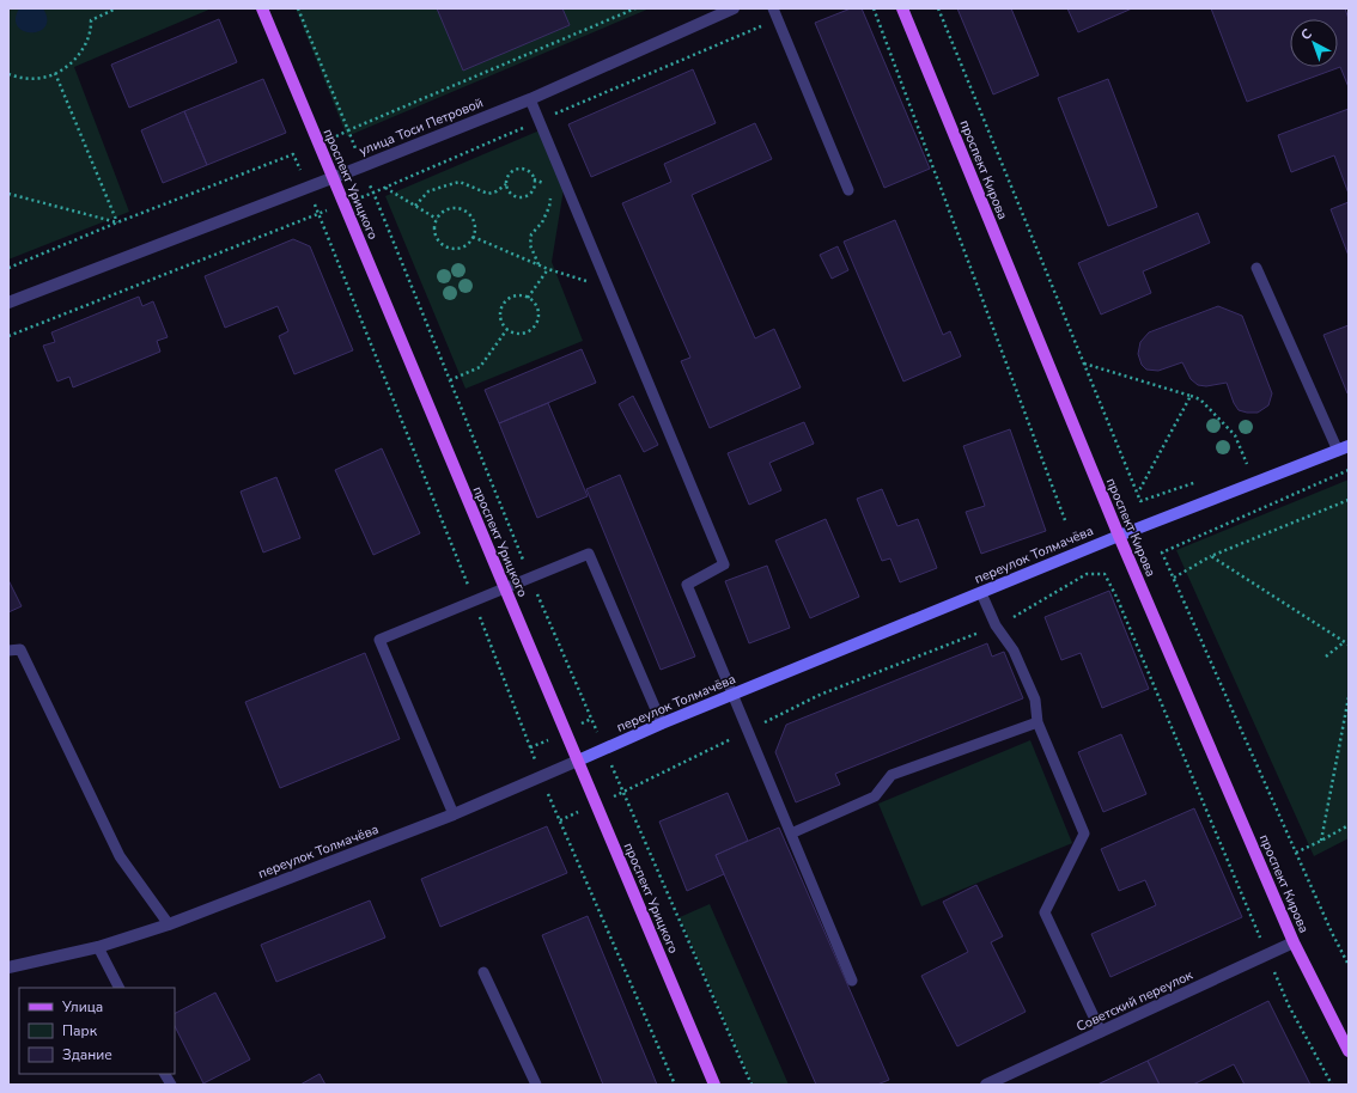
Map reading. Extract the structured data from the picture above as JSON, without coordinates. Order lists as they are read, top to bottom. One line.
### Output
{"streets":{"main road":["проспект Кирова","проспект Урицкого","переулок Толмачёва"],"street":["улица Тоси Петровой","Советский переулок"]},"crossings":[["улица Тоси Петровой","проспект Урицкого"],["проспект Кирова","переулок Толмачёва"],["проспект Кирова","Советский переулок"],["проспект Урицкого","переулок Толмачёва"]],"legend":["Улица","Парк","Здание"],"north":"top left"}
